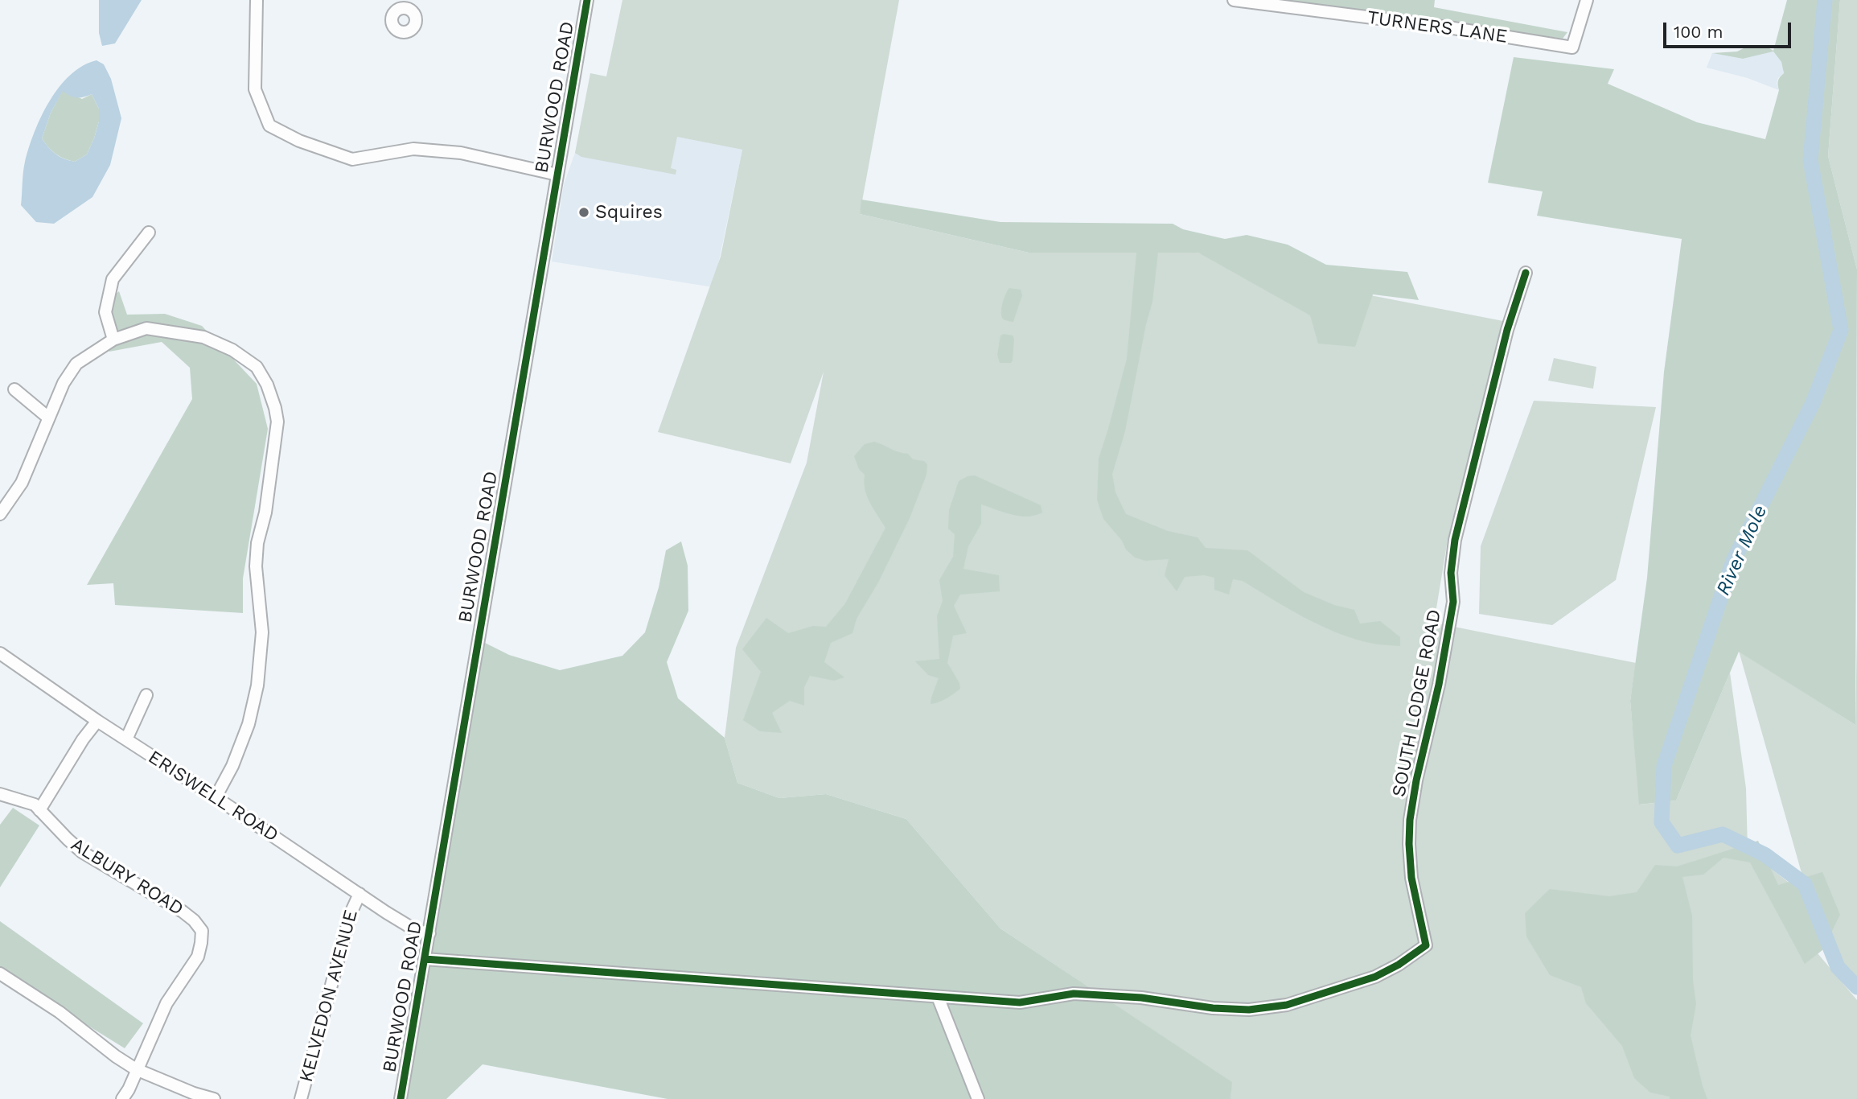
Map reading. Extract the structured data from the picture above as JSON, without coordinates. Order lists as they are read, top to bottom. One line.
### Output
{"streets":{"street":["TURNERS LANE","BURWOOD ROAD","SOUTH LODGE ROAD","ERISWELL ROAD","ALBURY ROAD","KELVEDON AVENUE"]},"crossings":[["BURWOOD ROAD","ERISWELL ROAD"],["ERISWELL ROAD","KELVEDON AVENUE"]],"water":["River Mole"],"places":["Squires"],"scale_bar":"100 m"}
